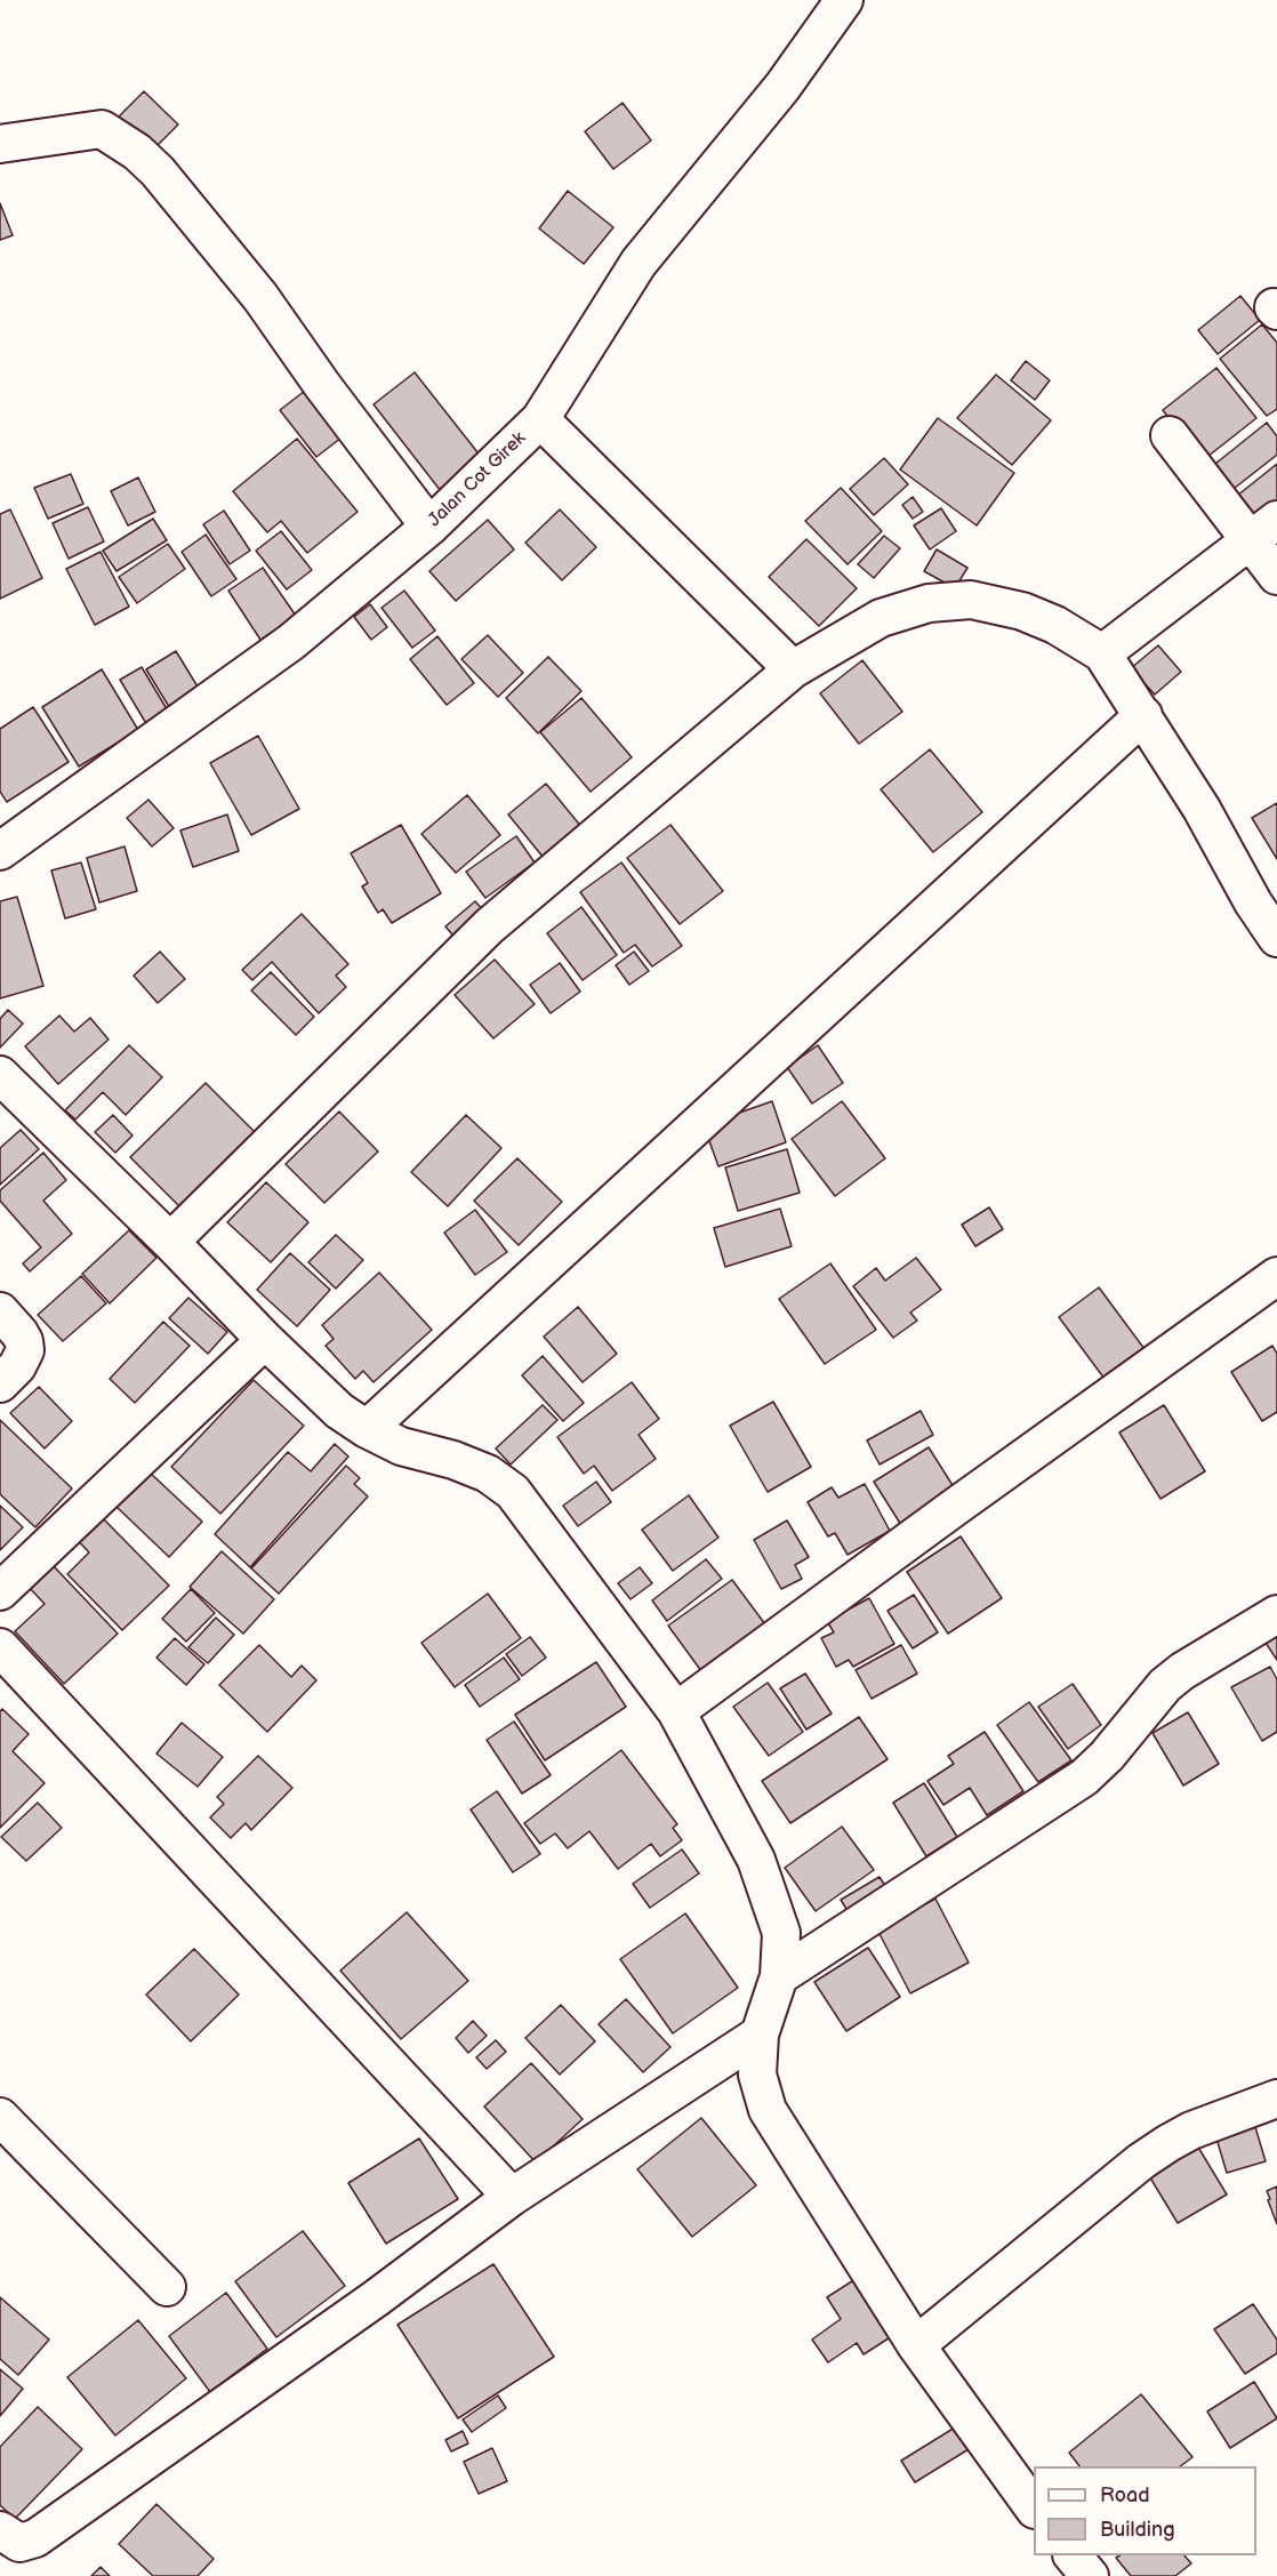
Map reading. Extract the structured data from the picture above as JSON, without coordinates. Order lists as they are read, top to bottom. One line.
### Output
{"streets":{"street":["Jalan Cot Girek"]},"legend":["Road","Building"]}
